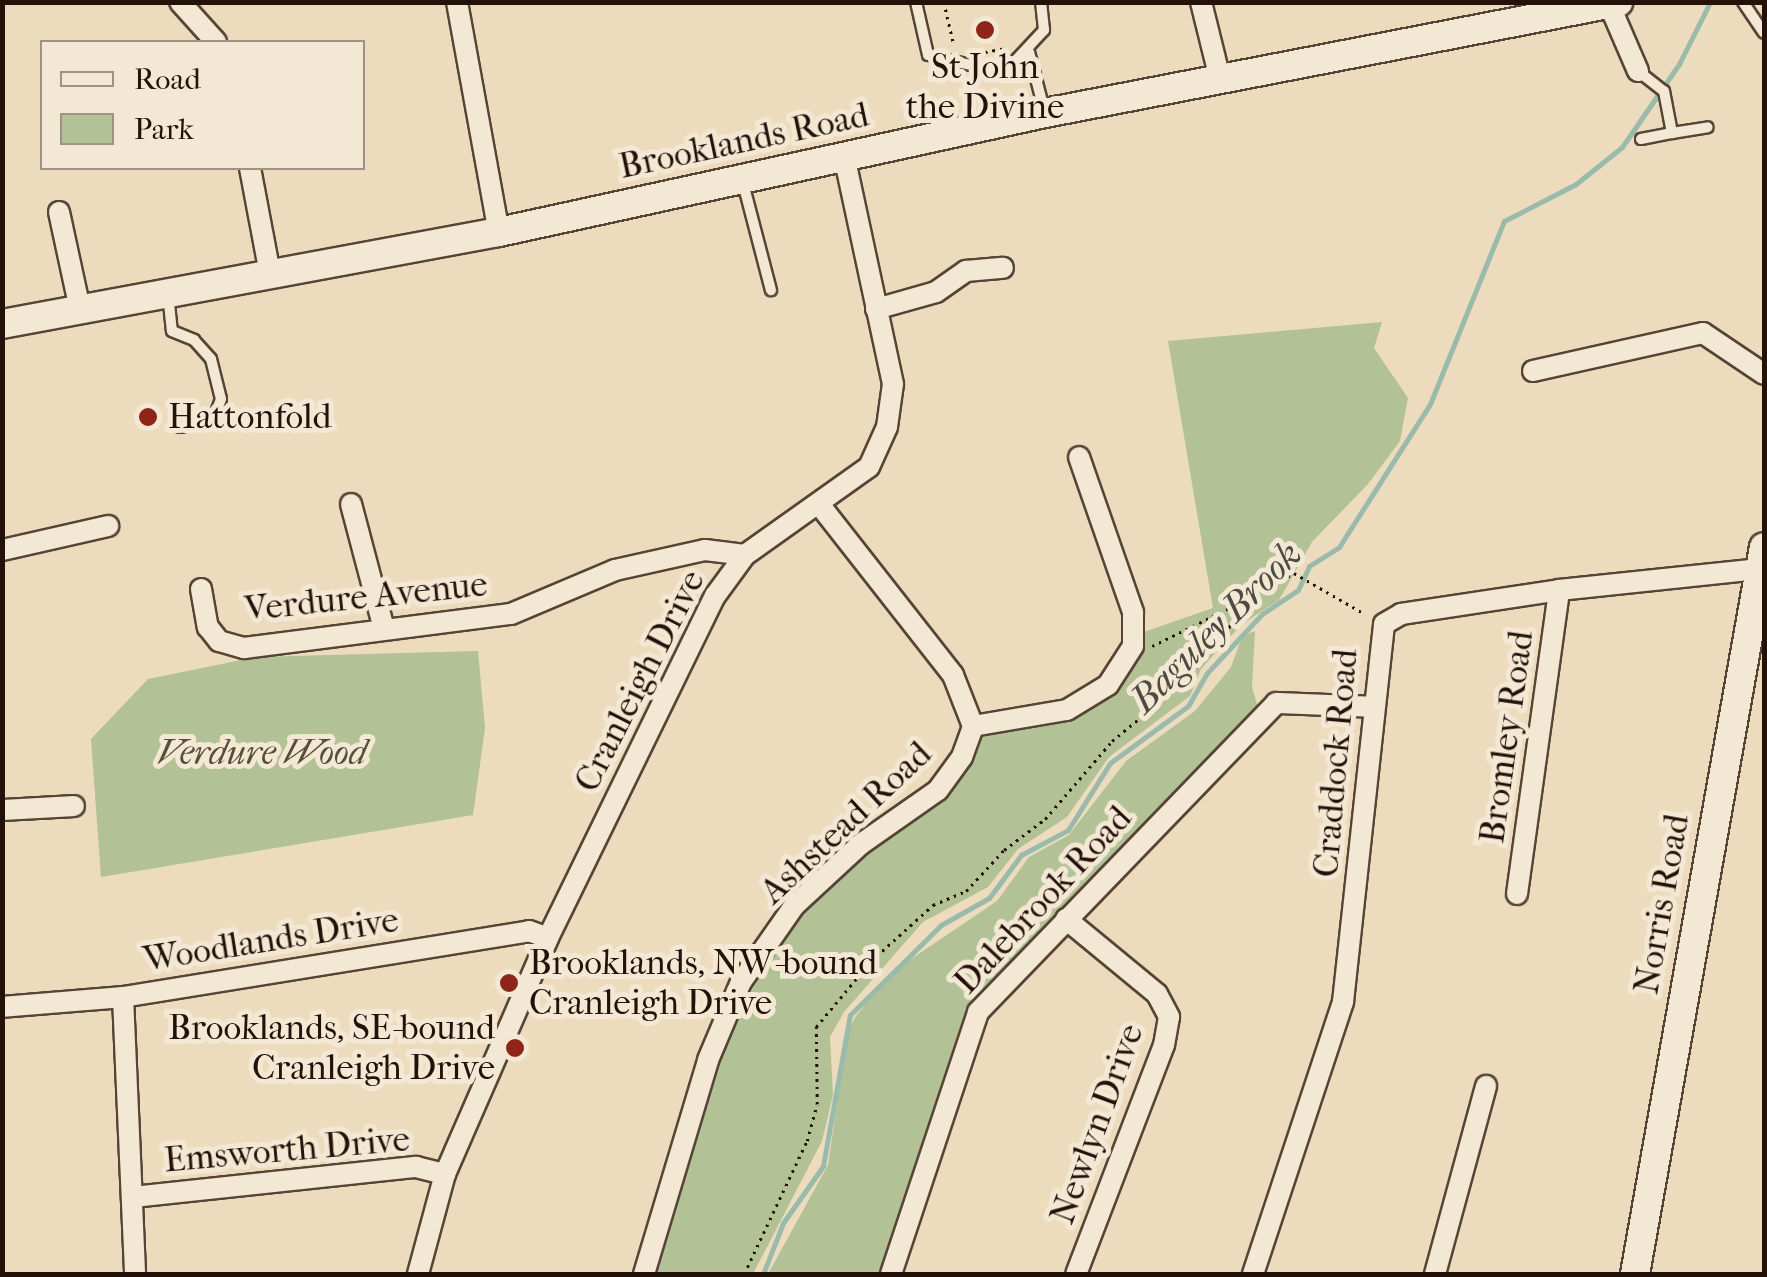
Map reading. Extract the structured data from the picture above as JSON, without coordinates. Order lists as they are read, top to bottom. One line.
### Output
{"streets":{"street":["Brooklands Road","Verdure Avenue","Cranleigh Drive","Bromley Road","Craddock Road","Ashstead Road","Dalebrook Road","Norris Road","Woodlands Drive","Newlyn Drive","Emsworth Drive"]},"crossings":[["Brooklands Road","Cranleigh Drive"],["Verdure Avenue","Cranleigh Drive"],["Cranleigh Drive","Ashstead Road"],["Cranleigh Drive","Woodlands Drive"],["Cranleigh Drive","Emsworth Drive"],["Bromley Road","Craddock Road"],["Craddock Road","Dalebrook Road"],["Craddock Road","Norris Road"],["Dalebrook Road","Newlyn Drive"]],"water":["Baguley Brook"],"parks":["Verdure Wood"],"places":["St John the Divine","Hattonfold","Brooklands, NW-bound Cranleigh Drive","Brooklands, SE-bound Cranleigh Drive"],"legend":["Road","Park"]}
